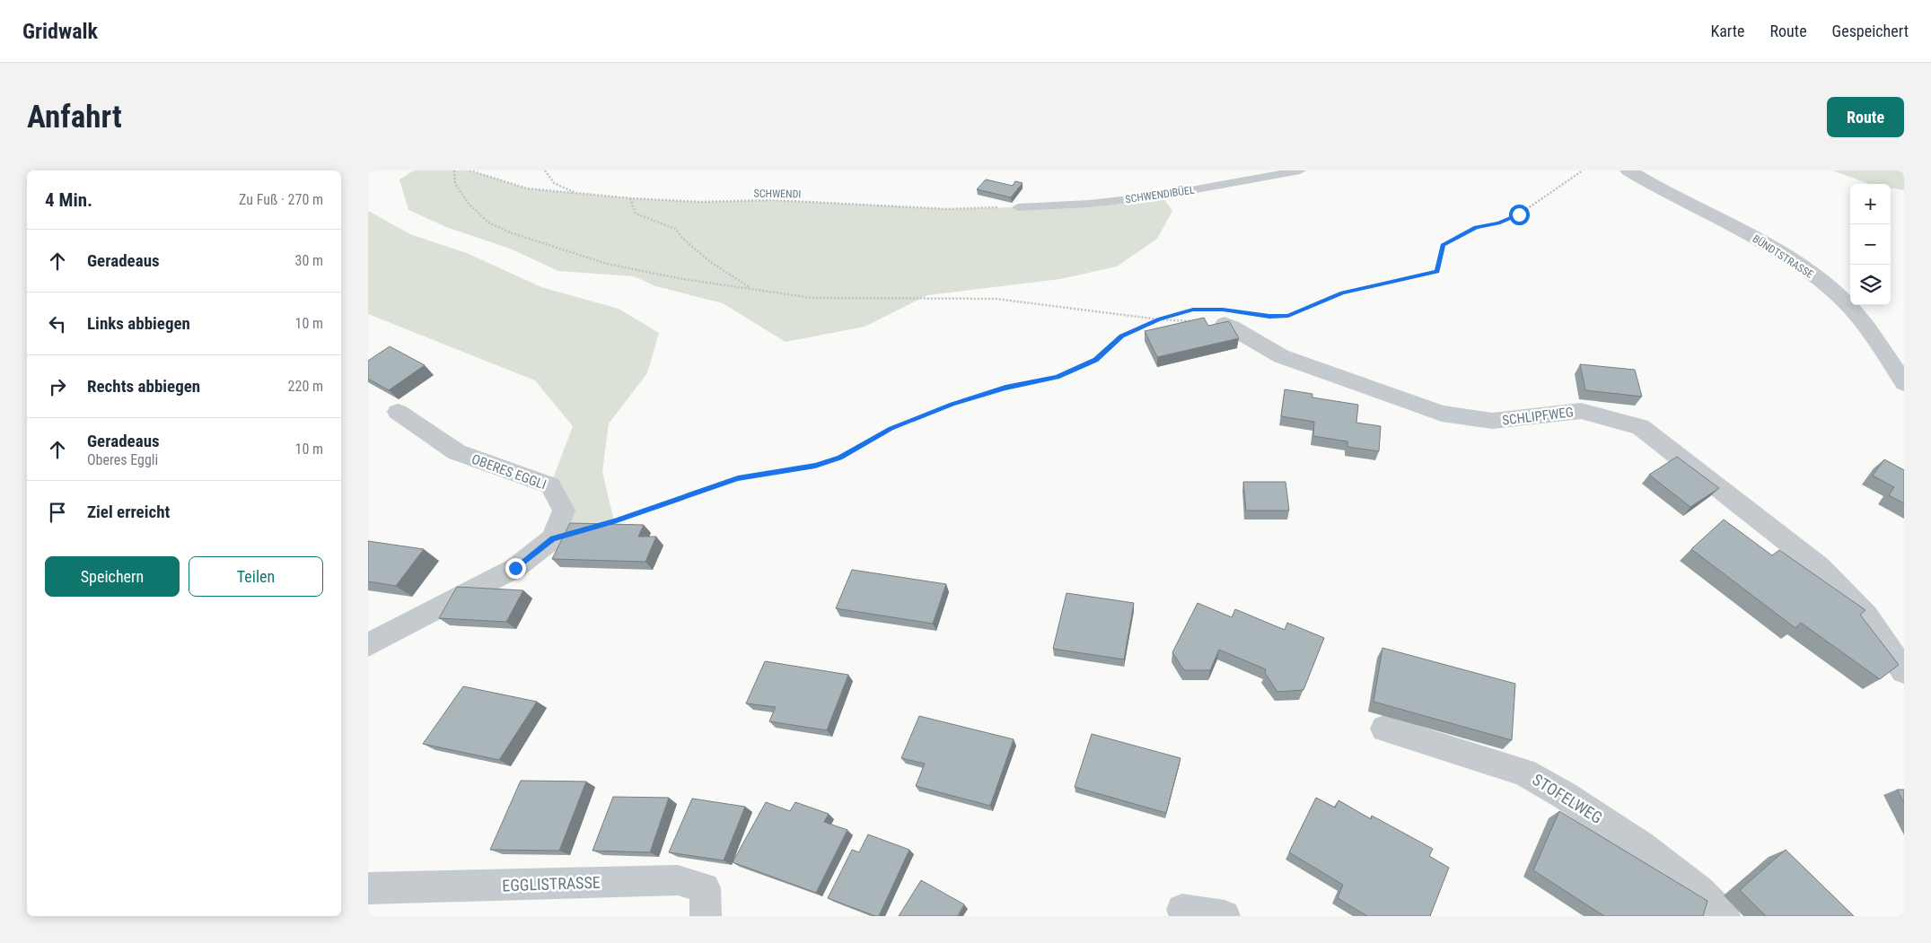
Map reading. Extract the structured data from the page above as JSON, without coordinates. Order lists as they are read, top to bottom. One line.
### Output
{"streets":{"street":["BÜNDTSTRASSE","SCHLIPFWEG","OBERES EGGLI","STOFELWEG","EGGLISTRASSE"],"lane":["SCHWENDIBÜEL"],"path":["SCHWENDI"]},"crossings":[["SCHWENDI","SCHWENDIBÜEL"]],"page":{"header":"Gridwalk","nav":["Karte","Route","Gespeichert"],"buttons":["Route",["Speichern","Teilen"]],"title":"Anfahrt","heading":["4 Min.","Zu Fuß · 270 m"],"map_buttons":["+","−"],"list":[["Geradeaus","30 m"],["Links abbiegen","10 m"],["Rechts abbiegen","220 m"],["Geradeaus","Oberes Eggli","10 m"],"Ziel erreicht"]}}
